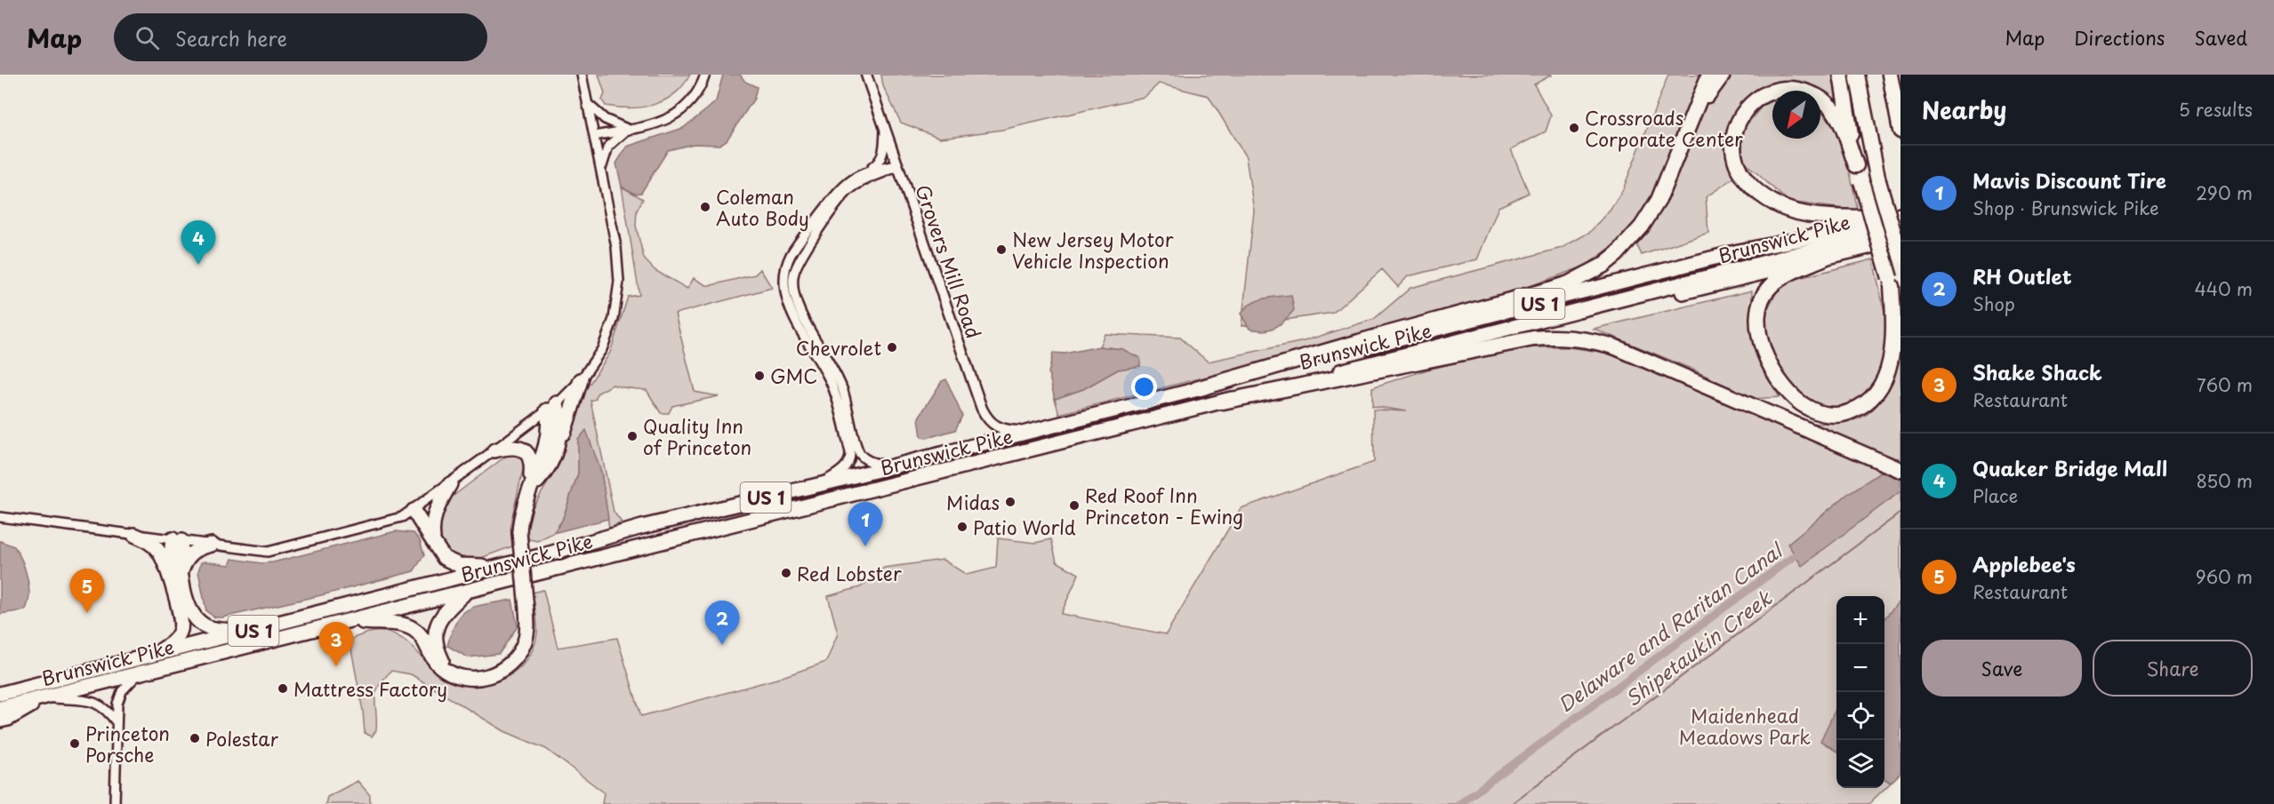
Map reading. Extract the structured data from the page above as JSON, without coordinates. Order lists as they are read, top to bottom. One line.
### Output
{"streets":{"highway":["Brunswick Pike","US 1"],"street":["Grovers Mill Road"]},"crossings":[["Brunswick Pike","Grovers Mill Road"]],"water":["Delaware and Raritan Canal","Shipetaukin Creek"],"parks":["Maidenhead Meadows Park"],"places":["Crossroads Corporate Center","Coleman Auto Body","New Jersey Motor Vehicle Inspection","Chevrolet","GMC","Quality Inn of Princeton","Midas","Red Roof Inn Princeton - Ewing","Patio World","Red Lobster","Mattress Factory","Polestar","Princeton Porsche"],"north":"bottom left","page":{"header":"Map","search":"Search here","nav":["Map","Directions","Saved"],"heading":["Nearby","5 results"],"list":[{"mark":"1","name":"Mavis Discount Tire","note":"Shop · Brunswick Pike","value":"290 m"},{"mark":"2","name":"RH Outlet","note":"Shop","value":"440 m"},{"mark":"3","name":"Shake Shack","note":"Restaurant","value":"760 m"},{"mark":"4","name":"Quaker Bridge Mall","note":"Place","value":"850 m"},{"mark":"5","name":"Applebee's","note":"Restaurant","value":"960 m"}],"pins":["4","1","5","2","3"],"map_buttons":["+","−"],"buttons":["Save","Share"]}}
